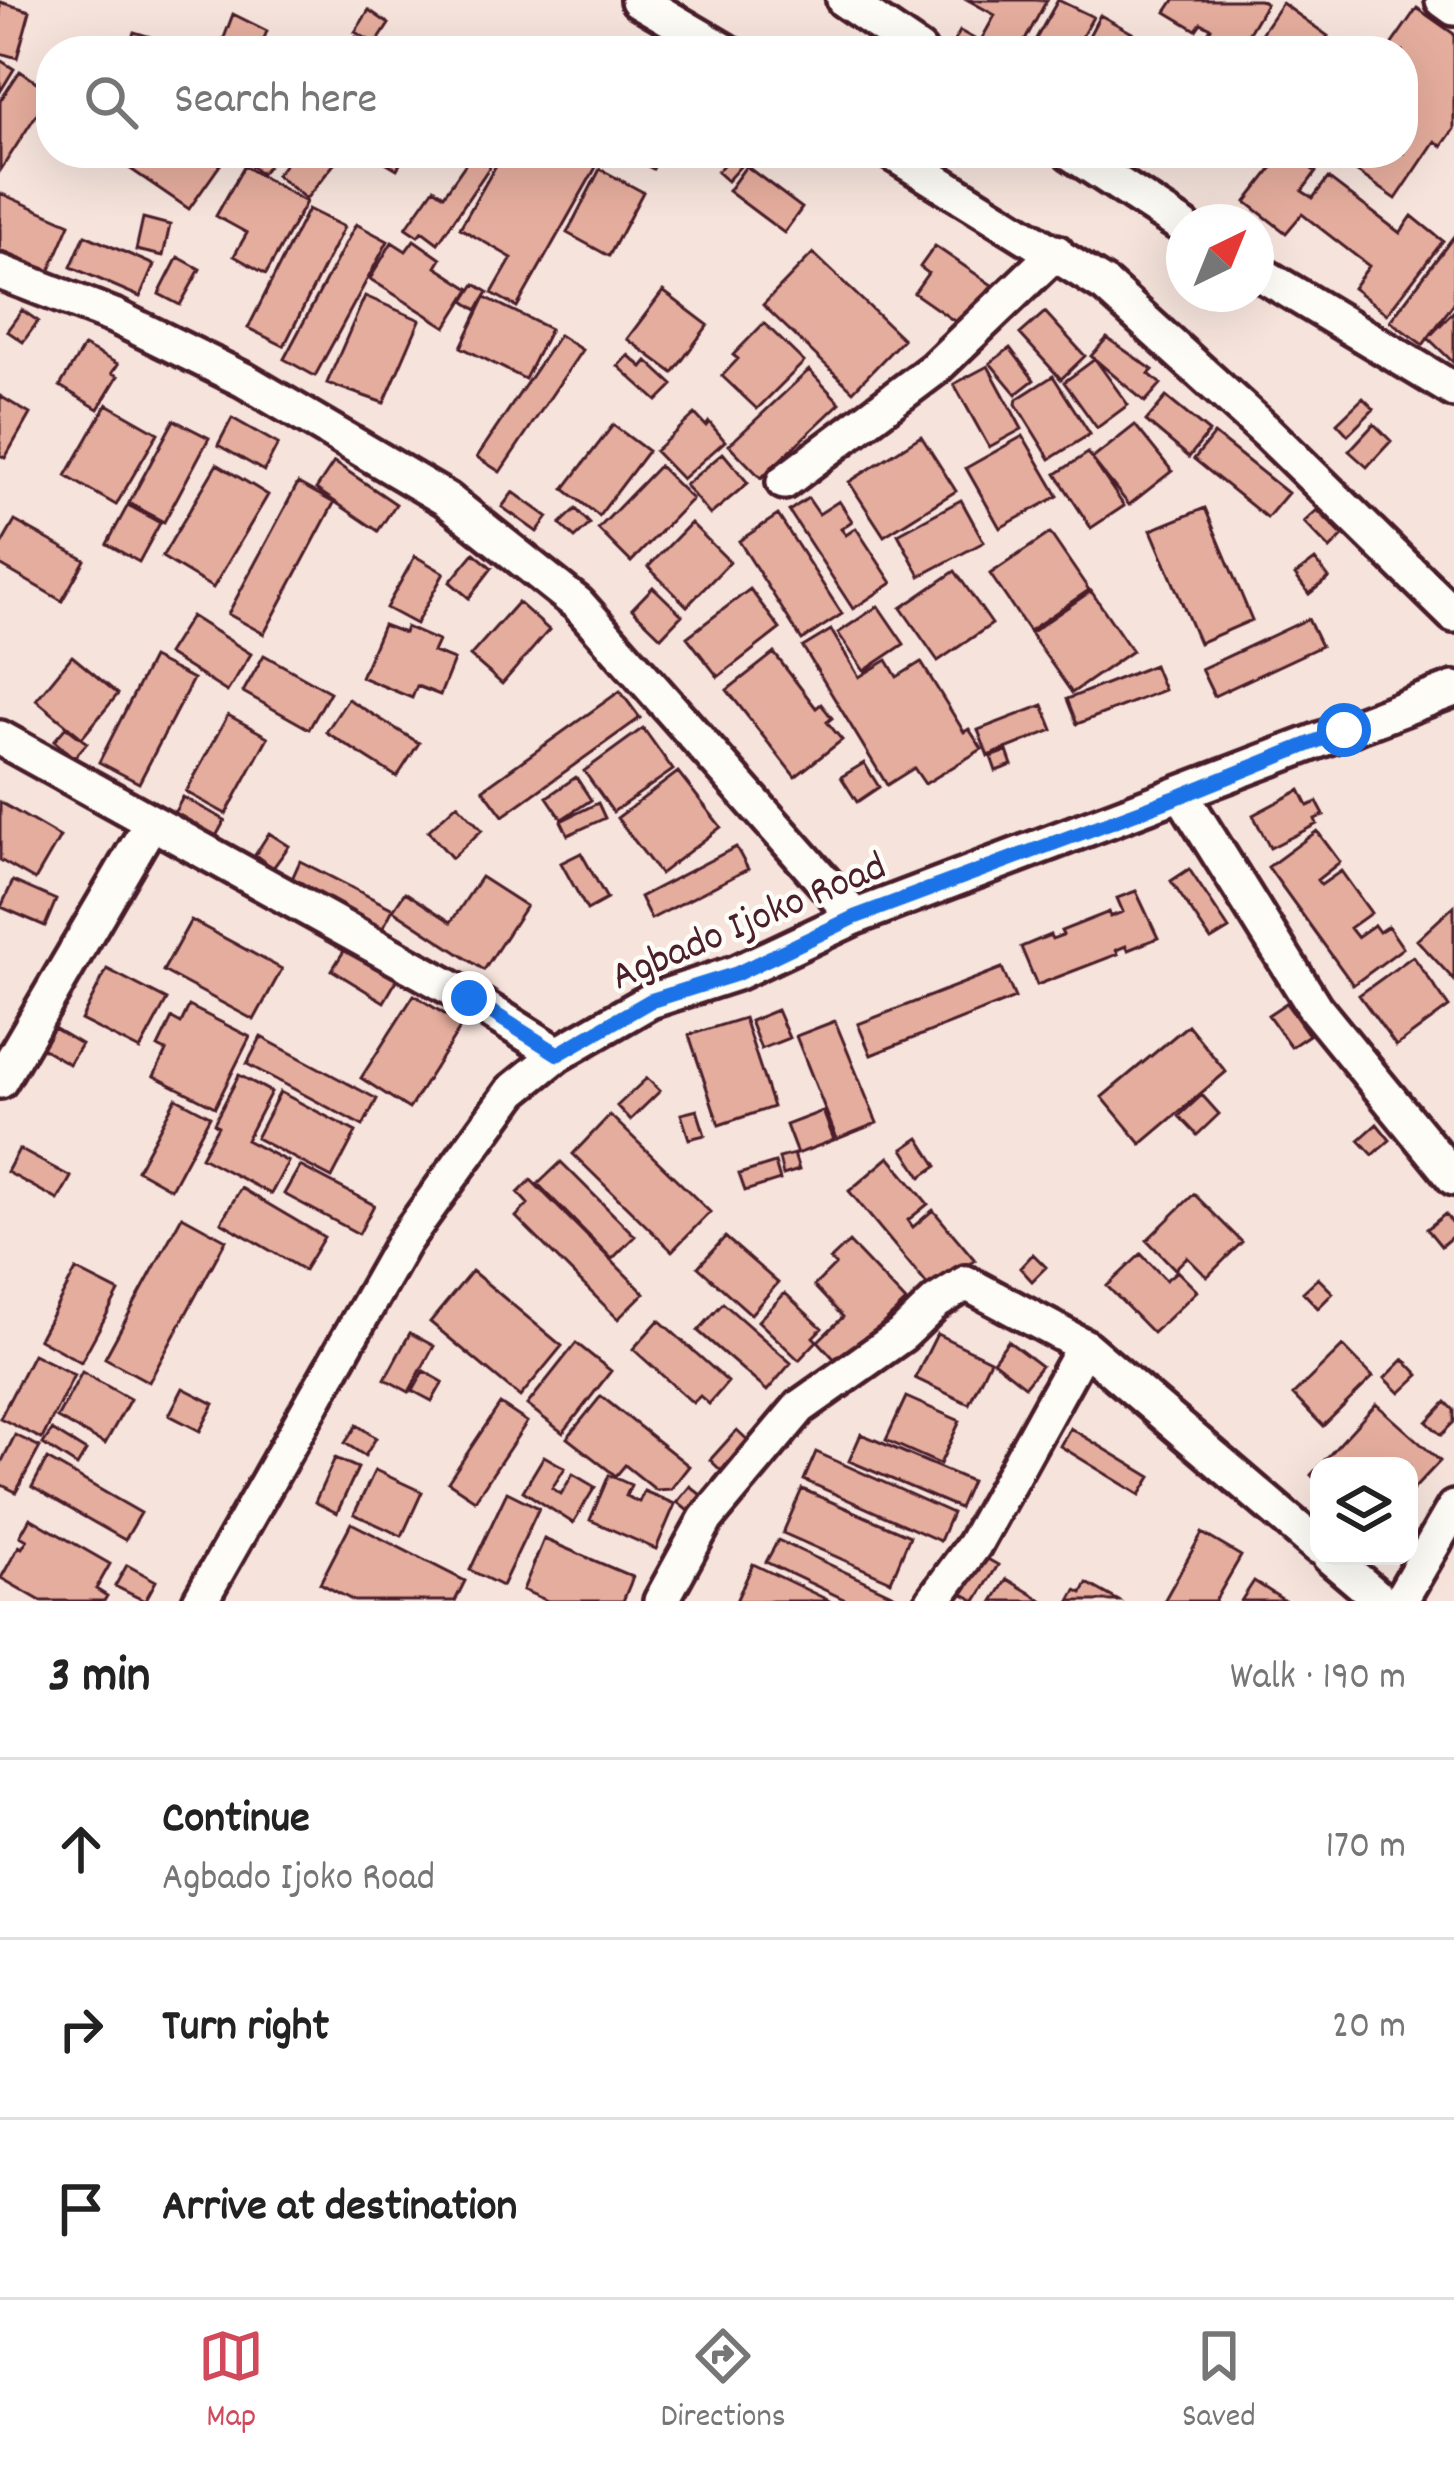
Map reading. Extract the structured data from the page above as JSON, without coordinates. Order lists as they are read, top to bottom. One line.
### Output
{"streets":{"street":["Agbado Ijoko Road"]},"north":"top right","page":{"search":"Search here","heading":["3 min","Walk · 190 m"],"list":[["Continue","Agbado Ijoko Road","170 m"],["Turn right","20 m"],"Arrive at destination"],"nav":["Map","Directions","Saved"]}}
